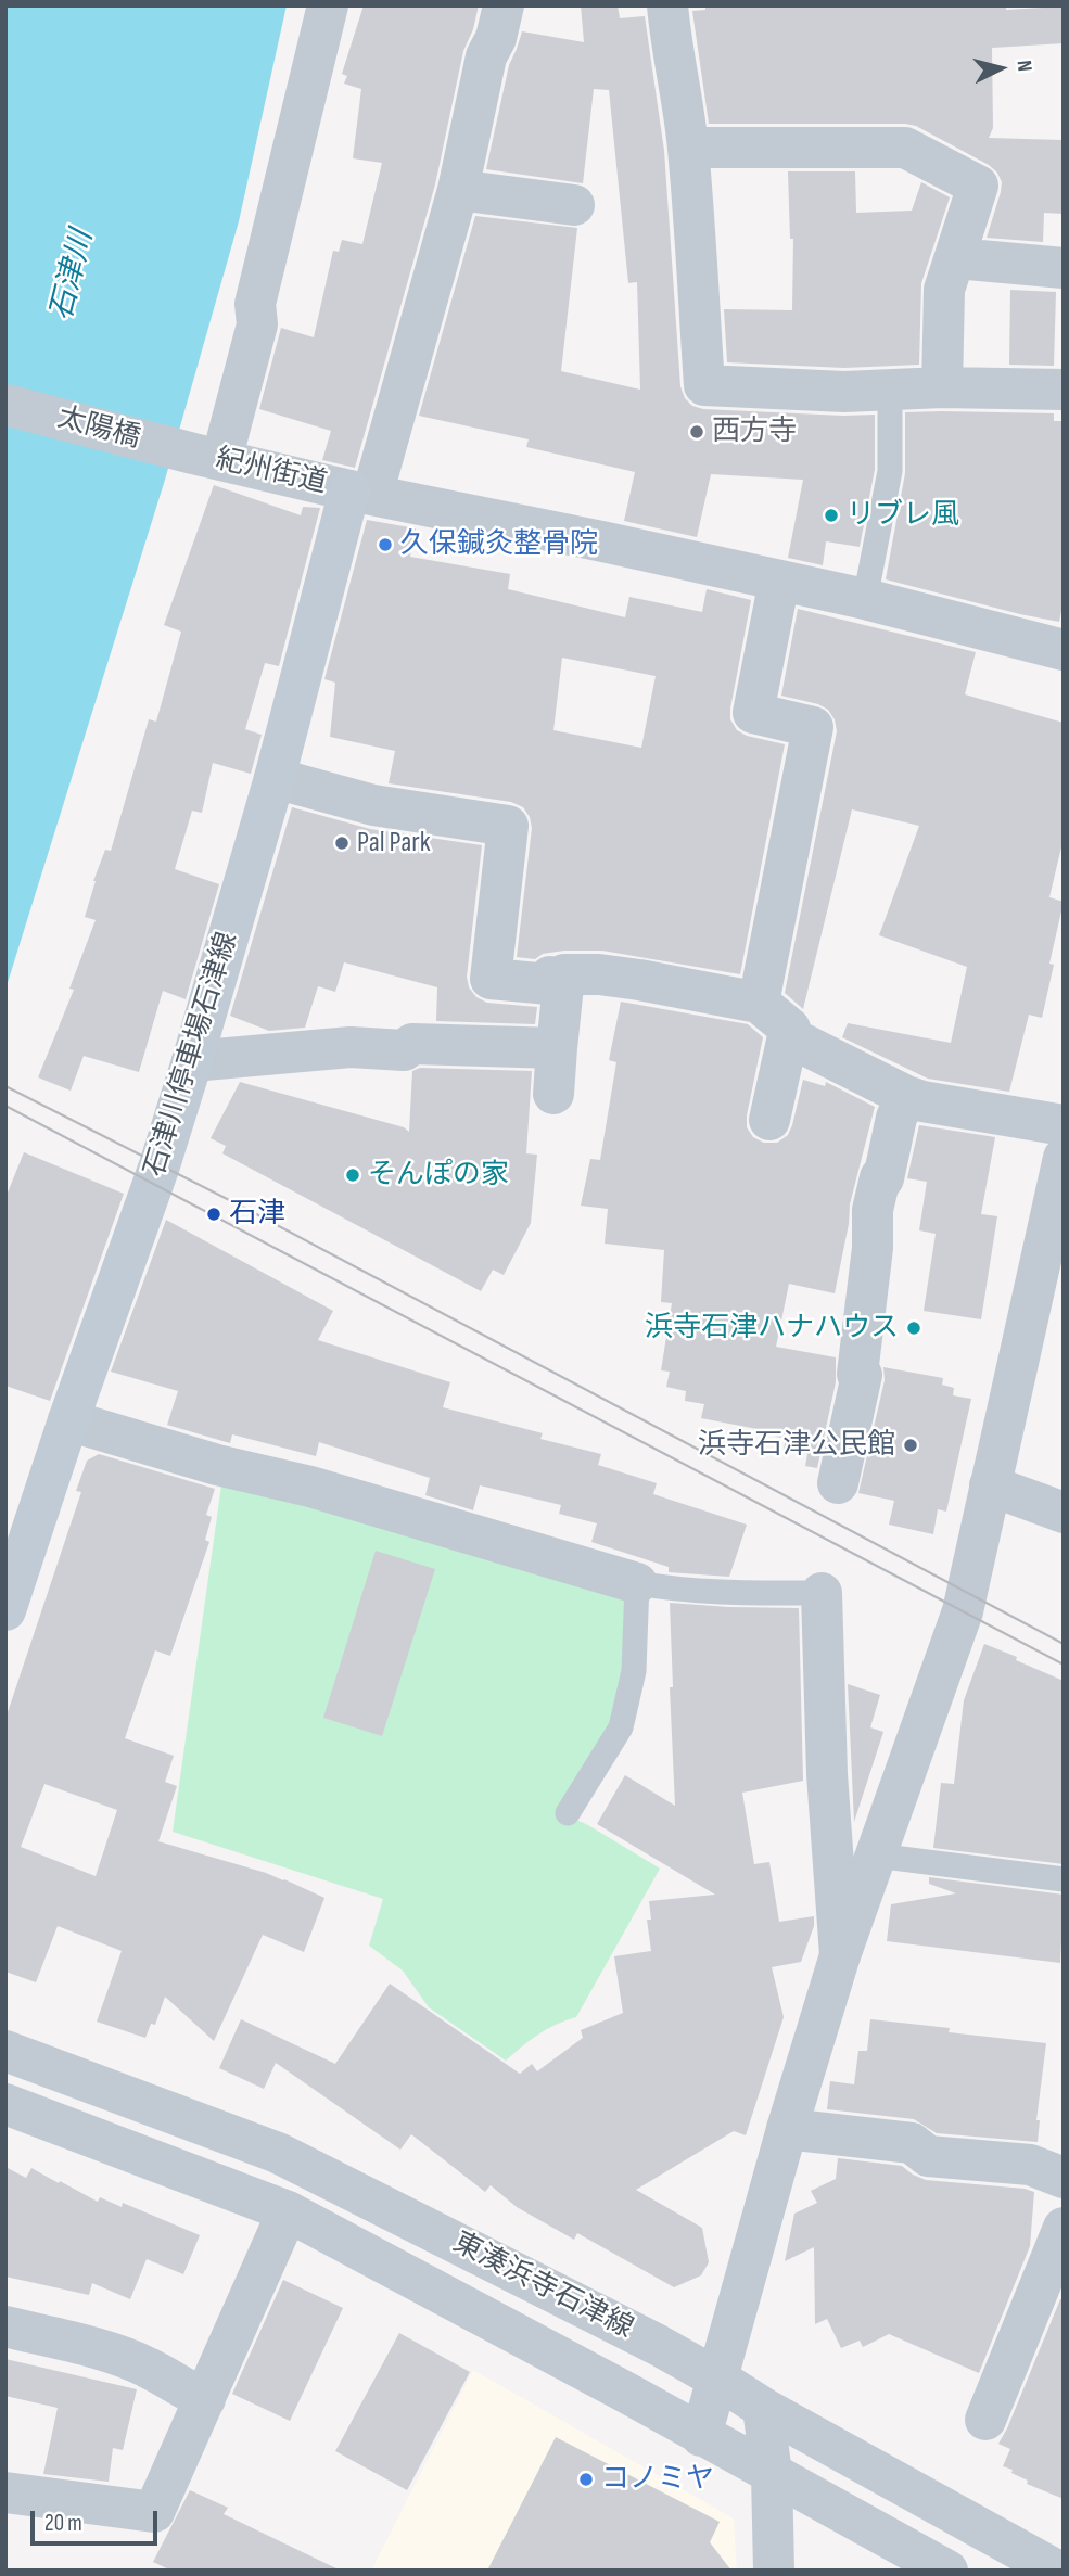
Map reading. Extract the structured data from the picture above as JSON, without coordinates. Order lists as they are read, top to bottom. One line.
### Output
{"streets":{"main road":["石津川停車場石津線"],"street":["太陽橋","紀州街道","東湊浜寺石津線"]},"crossings":[["太陽橋","紀州街道"],["紀州街道","石津川停車場石津線"]],"water":["石津川"],"places":["西方寺","リブレ風","久保鍼灸整骨院","Pal Park","そんぽの家","石津","浜寺石津ハナハウス","浜寺石津公民館","コノミヤ"],"scale_bar":"20 m","north":"right"}
